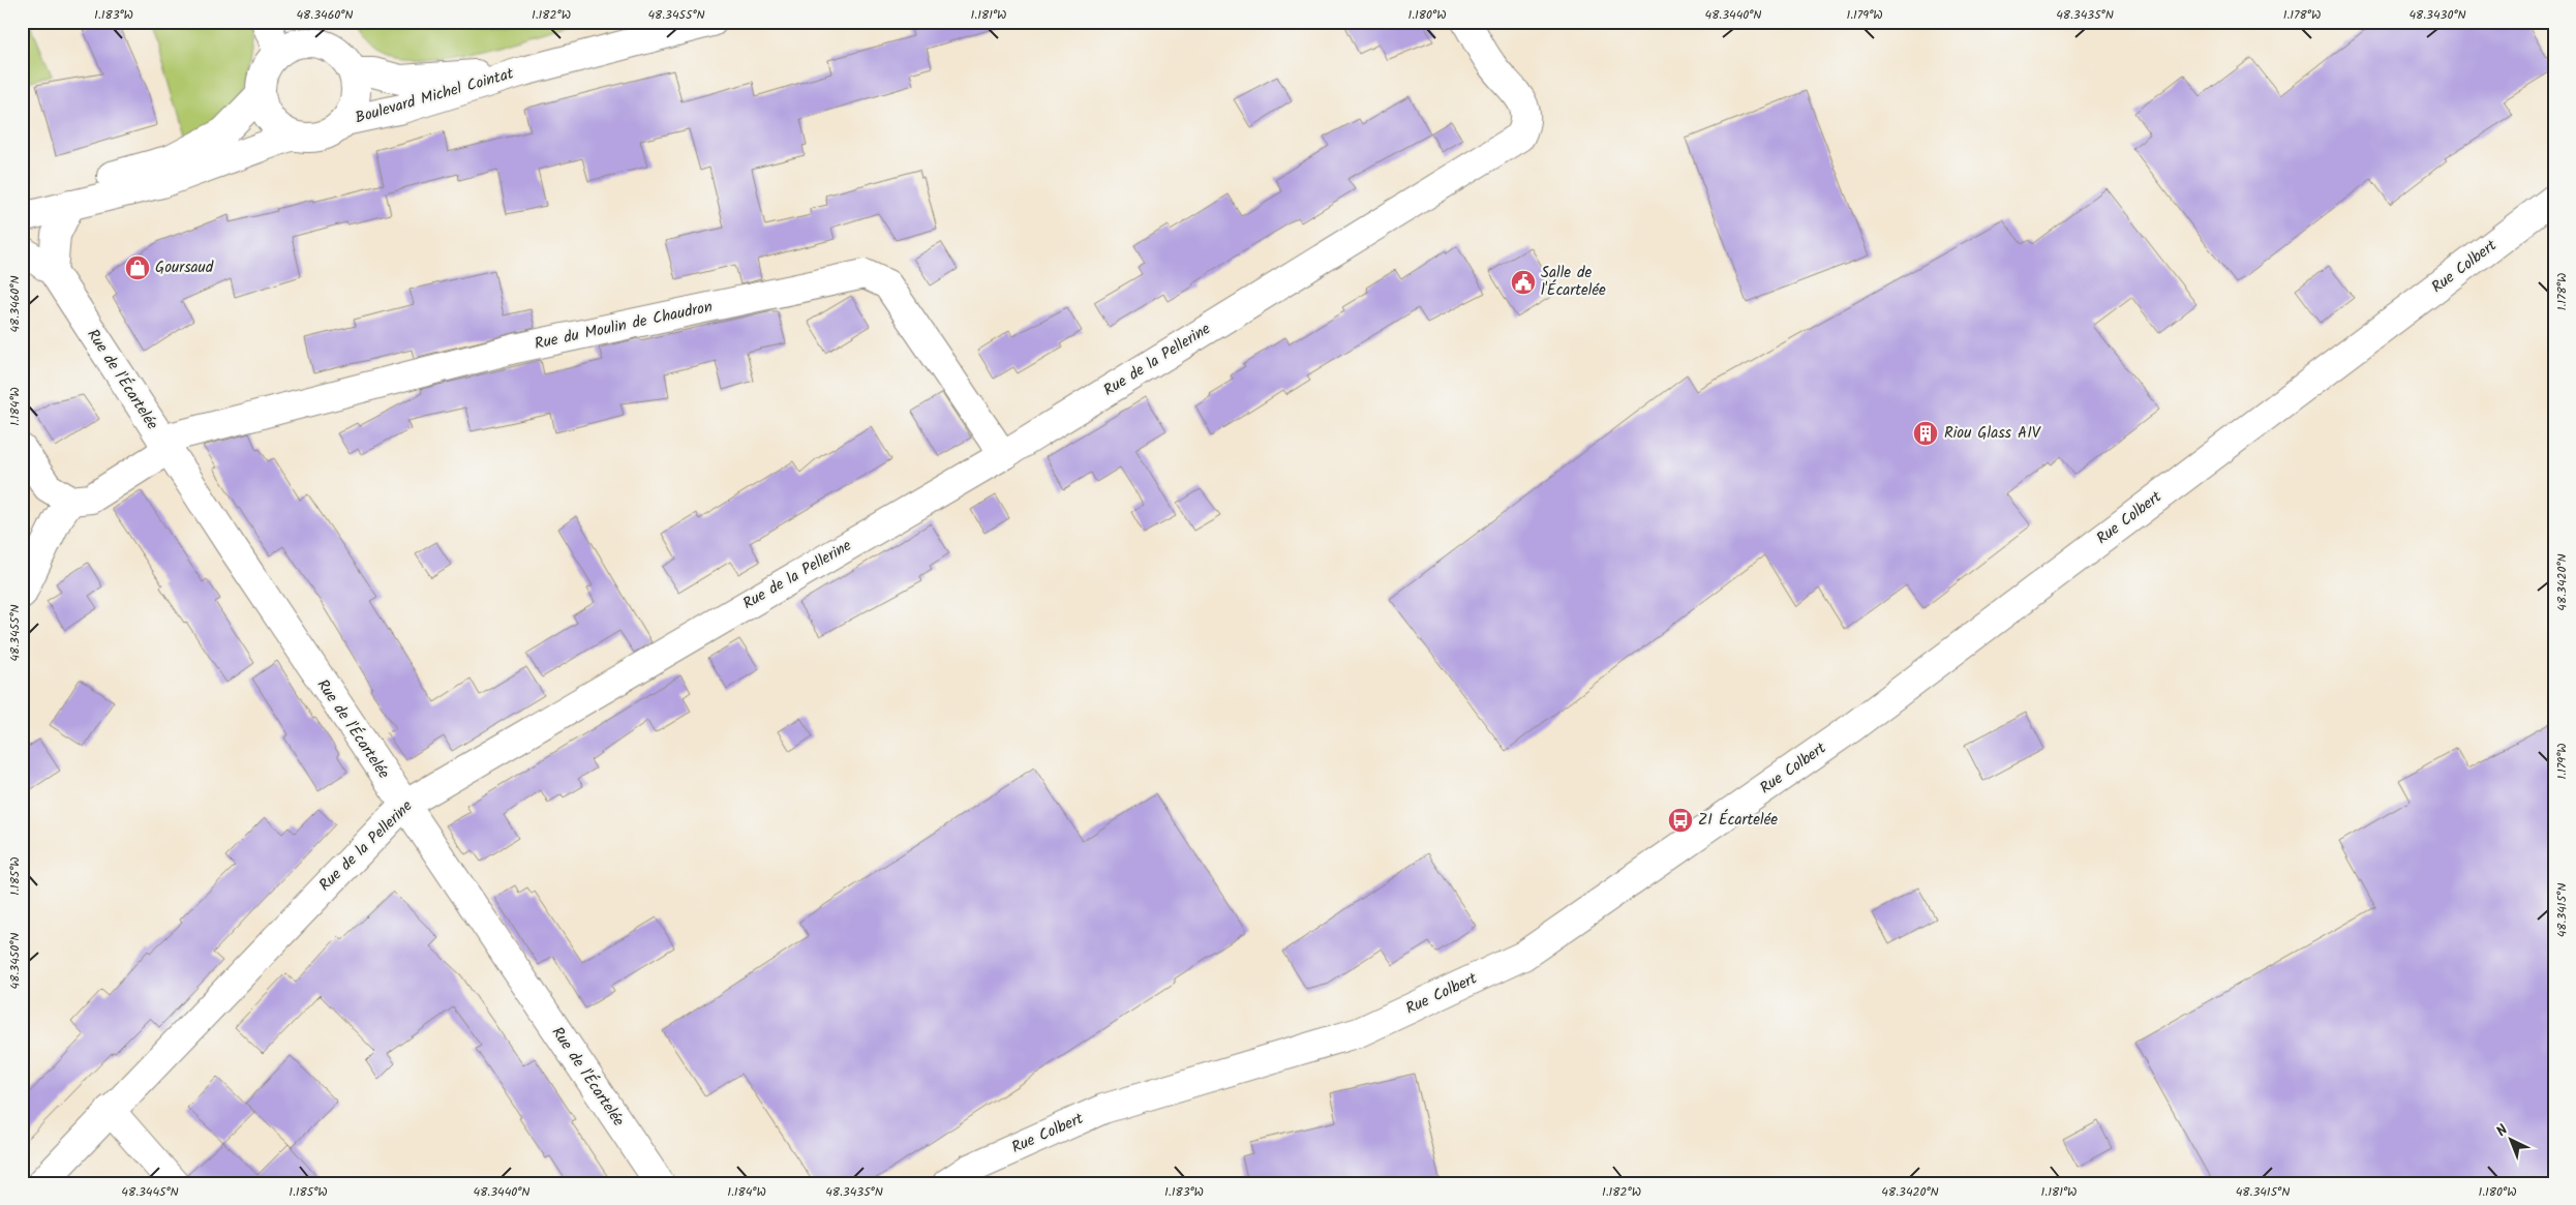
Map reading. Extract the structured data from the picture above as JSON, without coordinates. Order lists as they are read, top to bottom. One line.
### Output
{"streets":{"street":["Boulevard Michel Cointat","Rue Colbert","Rue du Moulin de Chaudron","Rue de la Pellerine","Rue de l'Écartelée"]},"crossings":[["Rue du Moulin de Chaudron","Rue de la Pellerine"],["Rue du Moulin de Chaudron","Rue de l'Écartelée"],["Rue de la Pellerine","Rue de l'Écartelée"]],"places":{"shop":["Goursaud"],"public building":["Salle de l'Écartelée"],"building":["Riou Glass AIV"],"bus stop":["ZI Écartelée"]},"north":"top left","coordinates":["1.183°W","48.3460°N","1.182°W","48.3455°N","1.181°W","1.180°W","48.3440°N","1.179°W","48.3435°N","1.178°W","48.3430°N","1.184°W","48.3420°N","1.185°W","48.3415°N","48.3450°N","48.3445°N"]}
